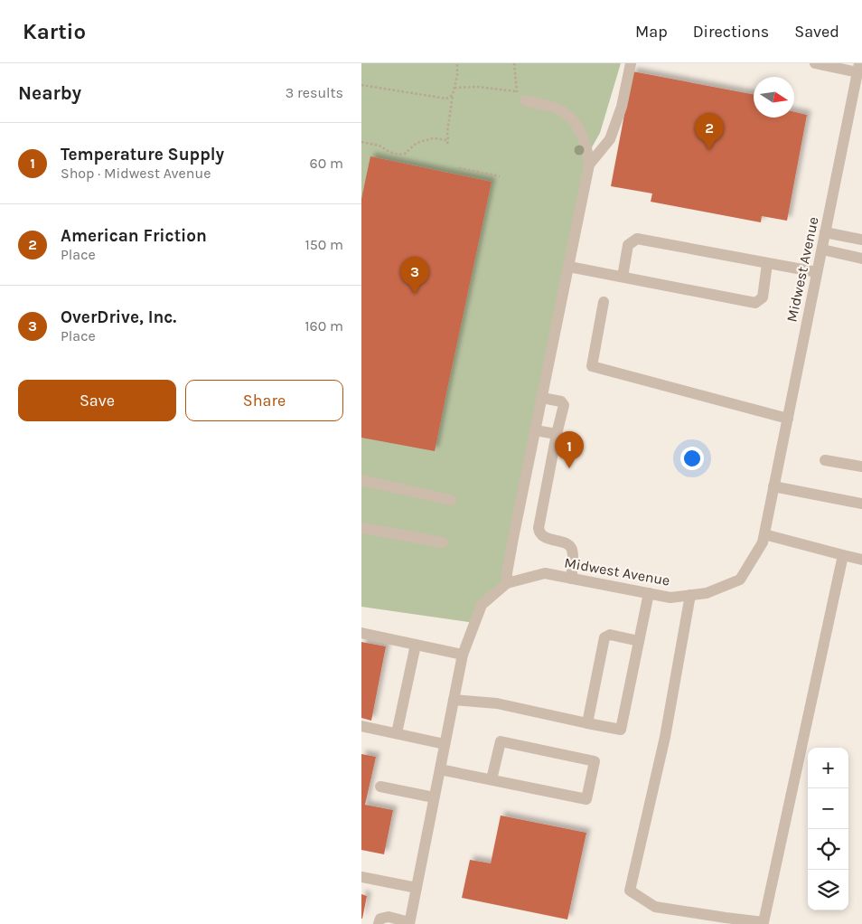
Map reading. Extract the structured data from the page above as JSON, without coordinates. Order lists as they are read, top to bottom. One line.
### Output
{"streets":{"street":["Midwest Avenue"]},"north":"right","page":{"header":"Kartio","nav":["Map","Directions","Saved"],"heading":["Nearby","3 results"],"pins":["2","3","1"],"list":[{"mark":"1","name":"Temperature Supply","note":"Shop · Midwest Avenue","value":"60 m"},{"mark":"2","name":"American Friction","note":"Place","value":"150 m"},{"mark":"3","name":"OverDrive, Inc.","note":"Place","value":"160 m"}],"buttons":["Save","Share"],"map_buttons":["+","−"]}}
